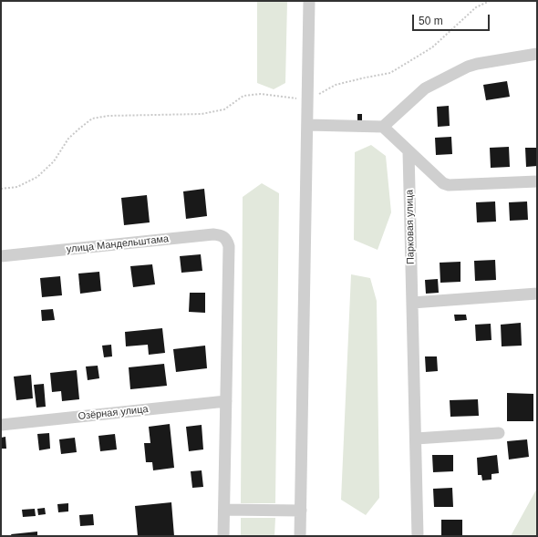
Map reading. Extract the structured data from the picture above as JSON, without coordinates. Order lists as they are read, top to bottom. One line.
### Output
{"streets":{"street":["Парковая улица","улица Мандельштама","Озёрная улица"]},"crossings":[["улица Мандельштама","Озёрная улица"]],"scale_bar":"50 m"}
